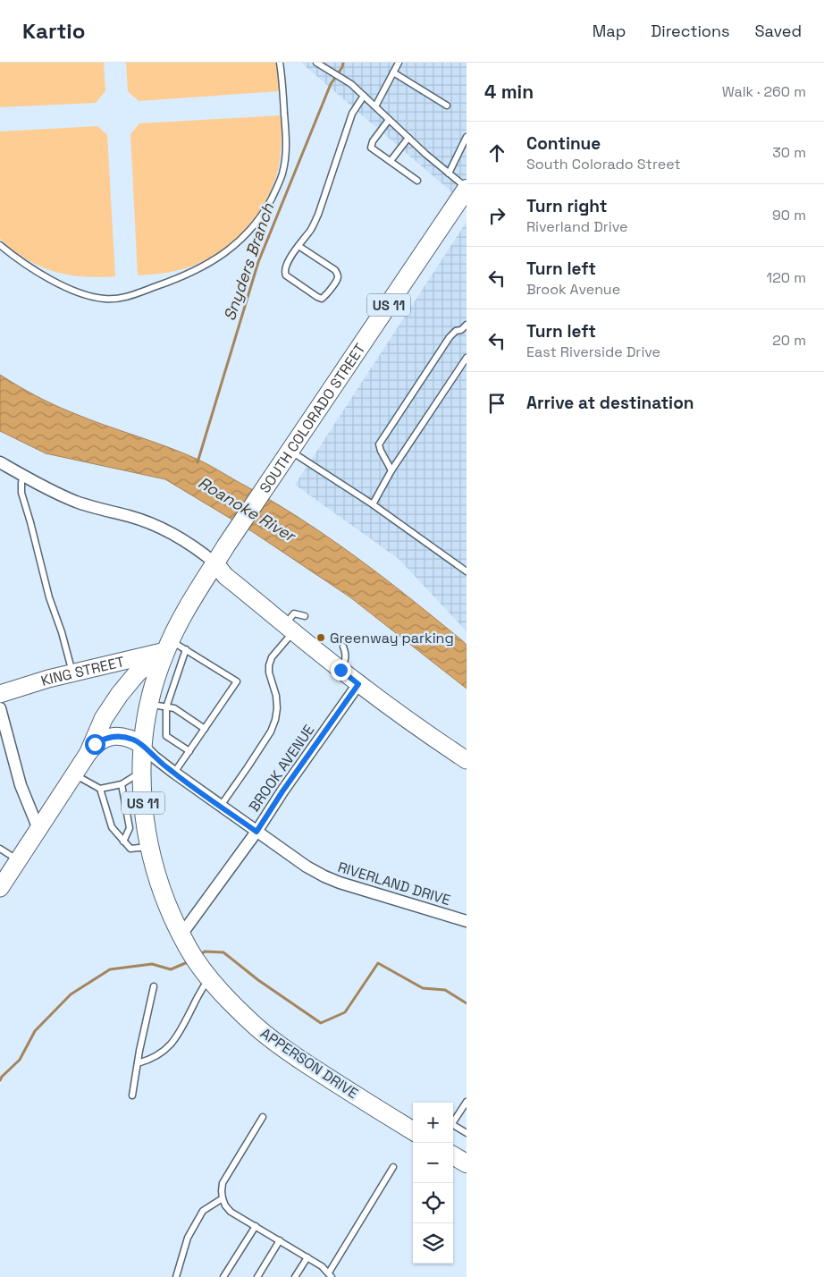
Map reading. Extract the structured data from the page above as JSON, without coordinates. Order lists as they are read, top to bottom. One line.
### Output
{"streets":{"main road":["US 11","SOUTH COLORADO STREET","APPERSON DRIVE"],"street":["KING STREET","BROOK AVENUE","RIVERLAND DRIVE"]},"crossings":[["SOUTH COLORADO STREET","KING STREET"],["SOUTH COLORADO STREET","APPERSON DRIVE"],["KING STREET","APPERSON DRIVE"],["BROOK AVENUE","RIVERLAND DRIVE"],["BROOK AVENUE","APPERSON DRIVE"],["RIVERLAND DRIVE","APPERSON DRIVE"]],"water":["Snyders Branch","Roanoke River"],"places":["Greenway parking"],"page":{"header":"Kartio","nav":["Map","Directions","Saved"],"heading":["4 min","Walk · 260 m"],"list":[["Continue","South Colorado Street","30 m"],["Turn right","Riverland Drive","90 m"],["Turn left","Brook Avenue","120 m"],["Turn left","East Riverside Drive","20 m"],"Arrive at destination"],"map_buttons":["+","−"]}}
